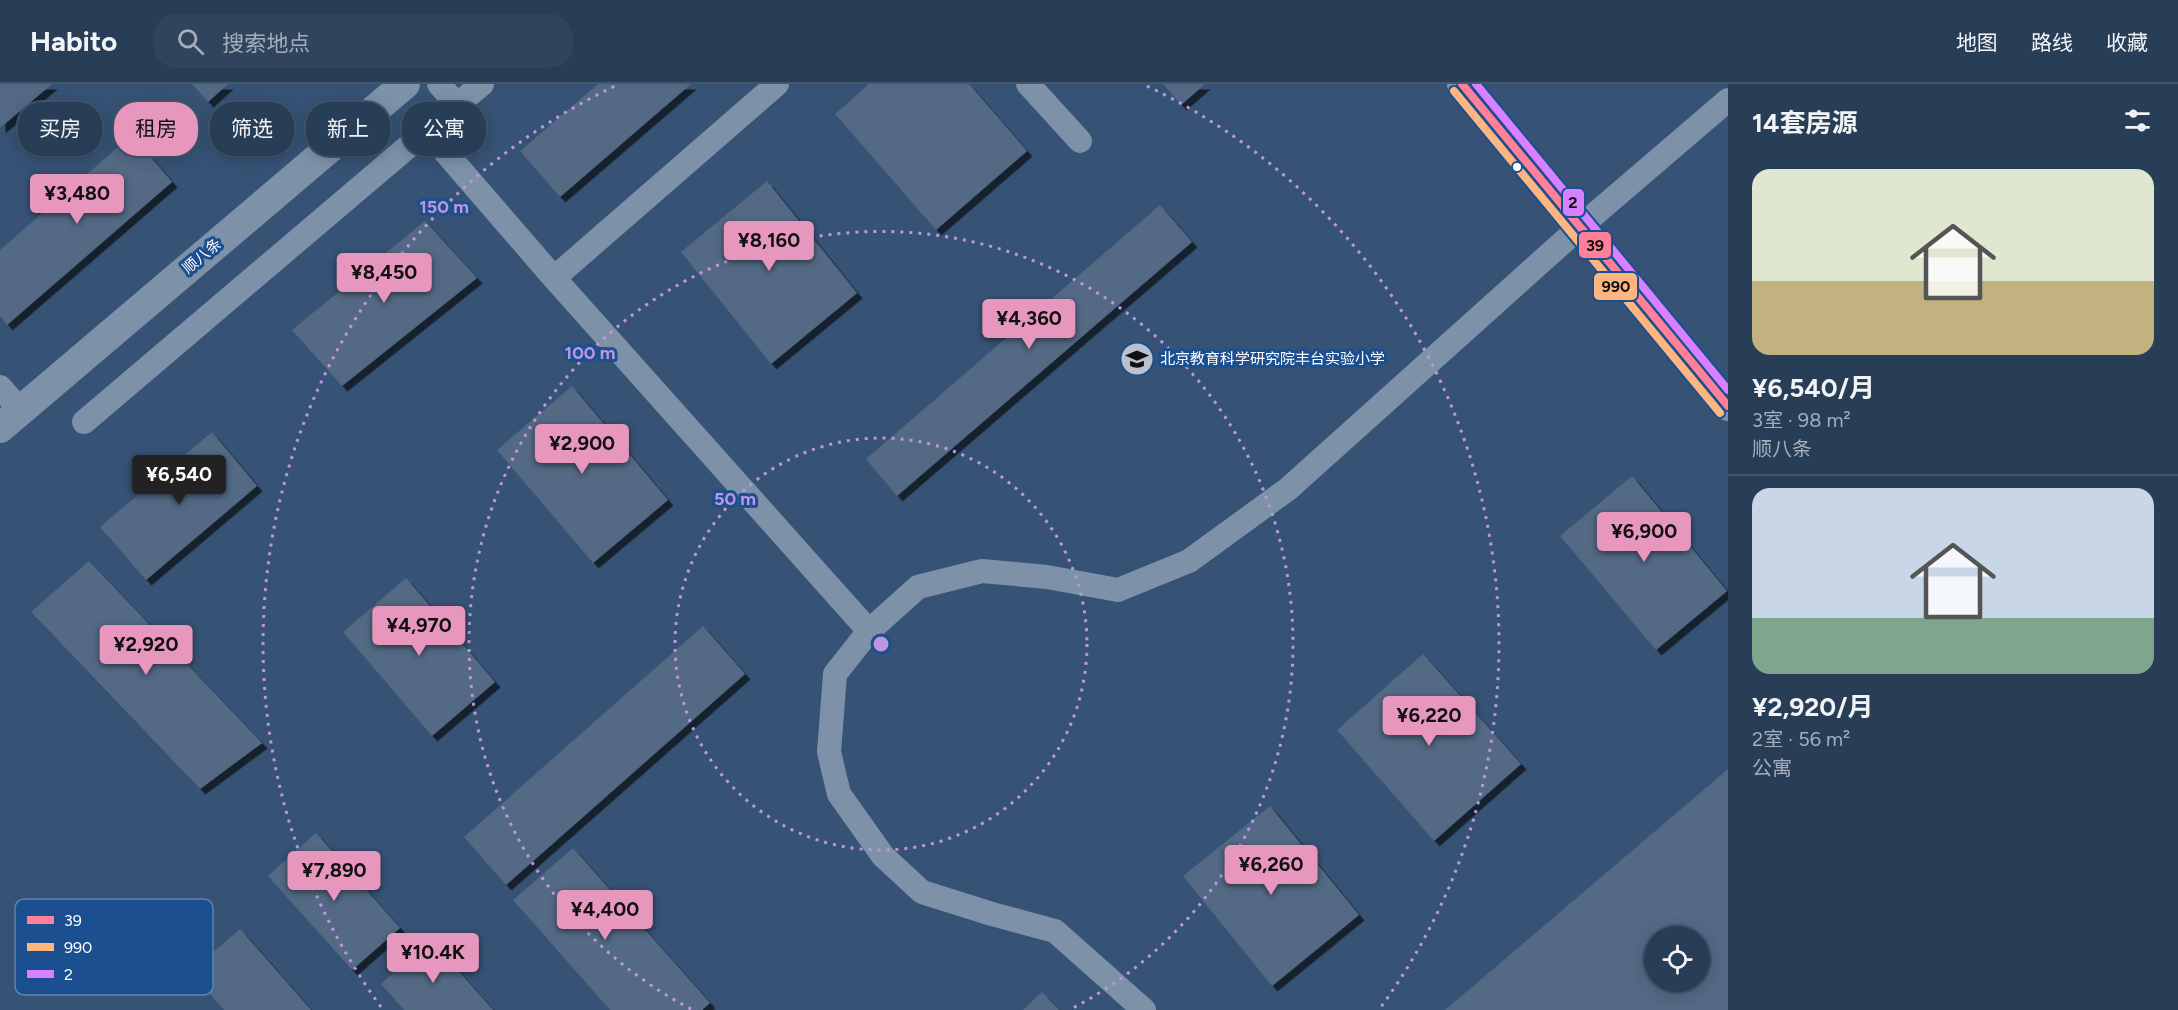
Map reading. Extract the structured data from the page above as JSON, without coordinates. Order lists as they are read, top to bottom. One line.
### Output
{"streets":{"street":["顺八条"]},"places":{"school or university":["北京教育科学研究院丰台实验小学"]},"lines":["transit line 39","transit line 2","transit line 990"],"legend":["39","990","2"],"page":{"header":"Habito","search":"搜索地点","nav":["地图","路线","收藏"],"heading":"14套房源","chip":["买房","租房","筛选","新上","公寓"],"list":[{"name":"¥6,540/月","note":"3室 · 98 m² · 顺八条"},{"name":"¥2,920/月","note":"2室 · 56 m² · 公寓"}],"price":["¥3,480","¥8,160","¥8,450","¥4,360","¥2,900","¥6,540","¥6,900","¥4,970","¥2,920","¥6,220","¥6,260","¥7,890","¥4,400","¥10.4K"]},"rings":["150 m","100 m","50 m"]}
